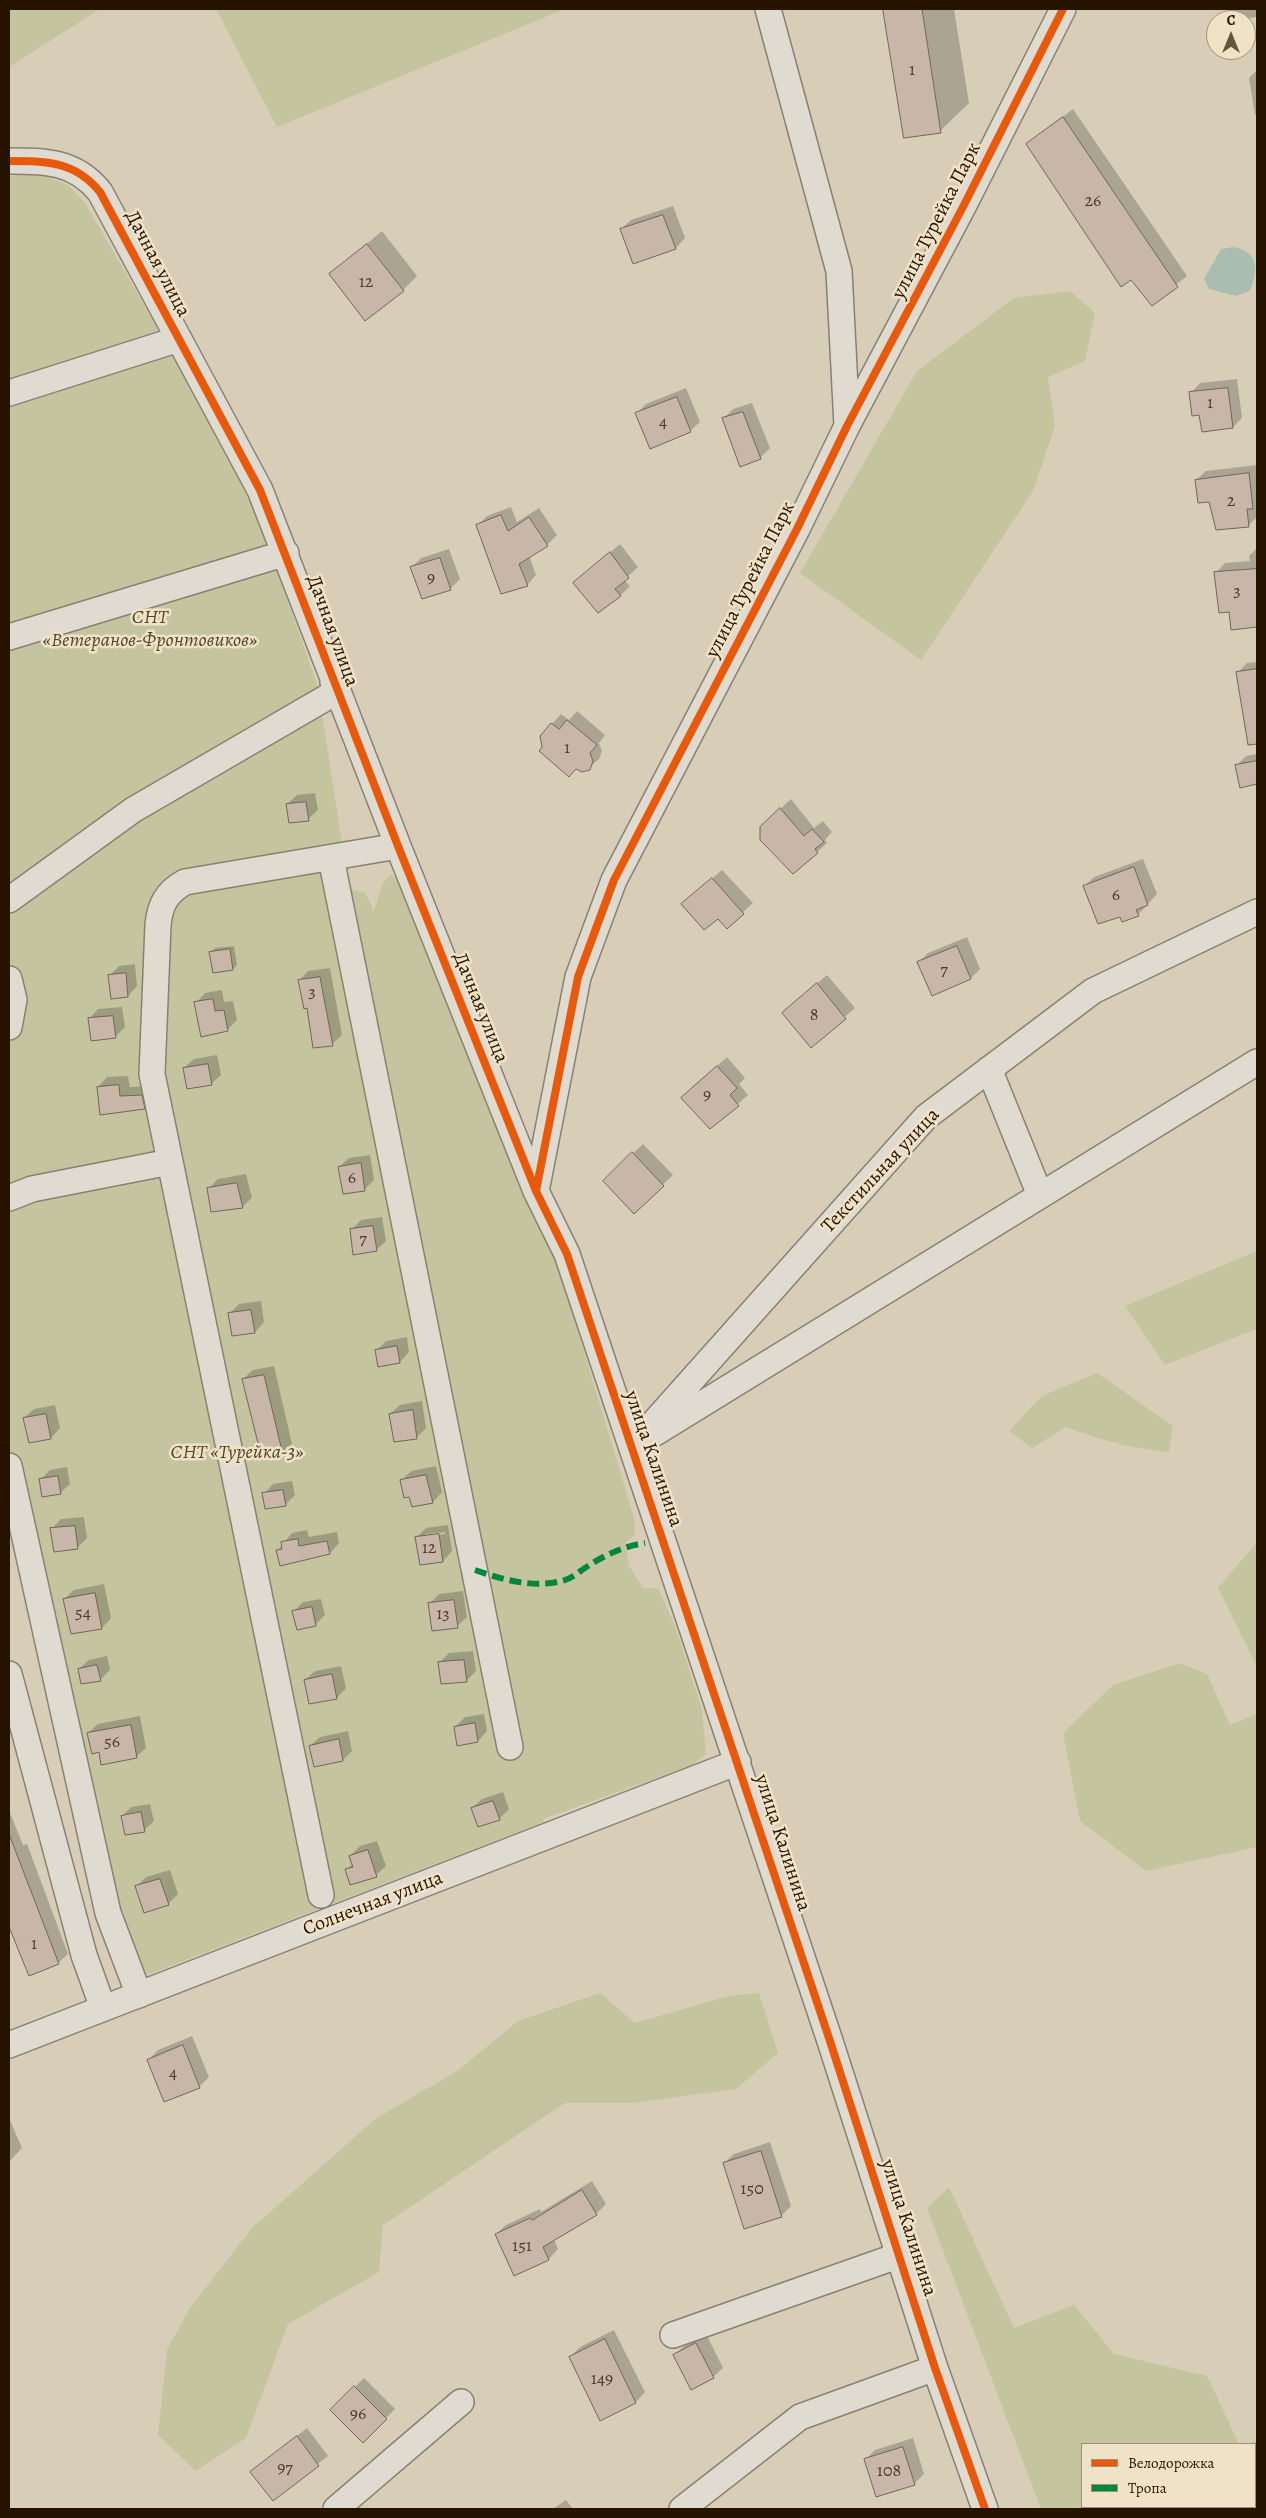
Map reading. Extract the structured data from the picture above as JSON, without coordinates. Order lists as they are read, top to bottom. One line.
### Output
{"streets":{"street":["улица Турейка Парк","Дачная улица","Текстильная улица","улица Калинина","Солнечная улица"]},"crossings":[["улица Турейка Парк","Дачная улица"],["улица Турейка Парк","улица Калинина"],["Дачная улица","улица Калинина"],["Текстильная улица","улица Калинина"],["улица Калинина","Солнечная улица"]],"parks":["СНТ «Ветеранов-Фронтовиков»","СНТ «Турейка-3»"],"house_numbers":["1","26","12","1","4","2","9","3","1","6","7","3","8","9","6","7","12","54","13","56","1","4","150","151","149","96","97","108"],"legend":["Велодорожка","Тропа"],"north":"top"}
